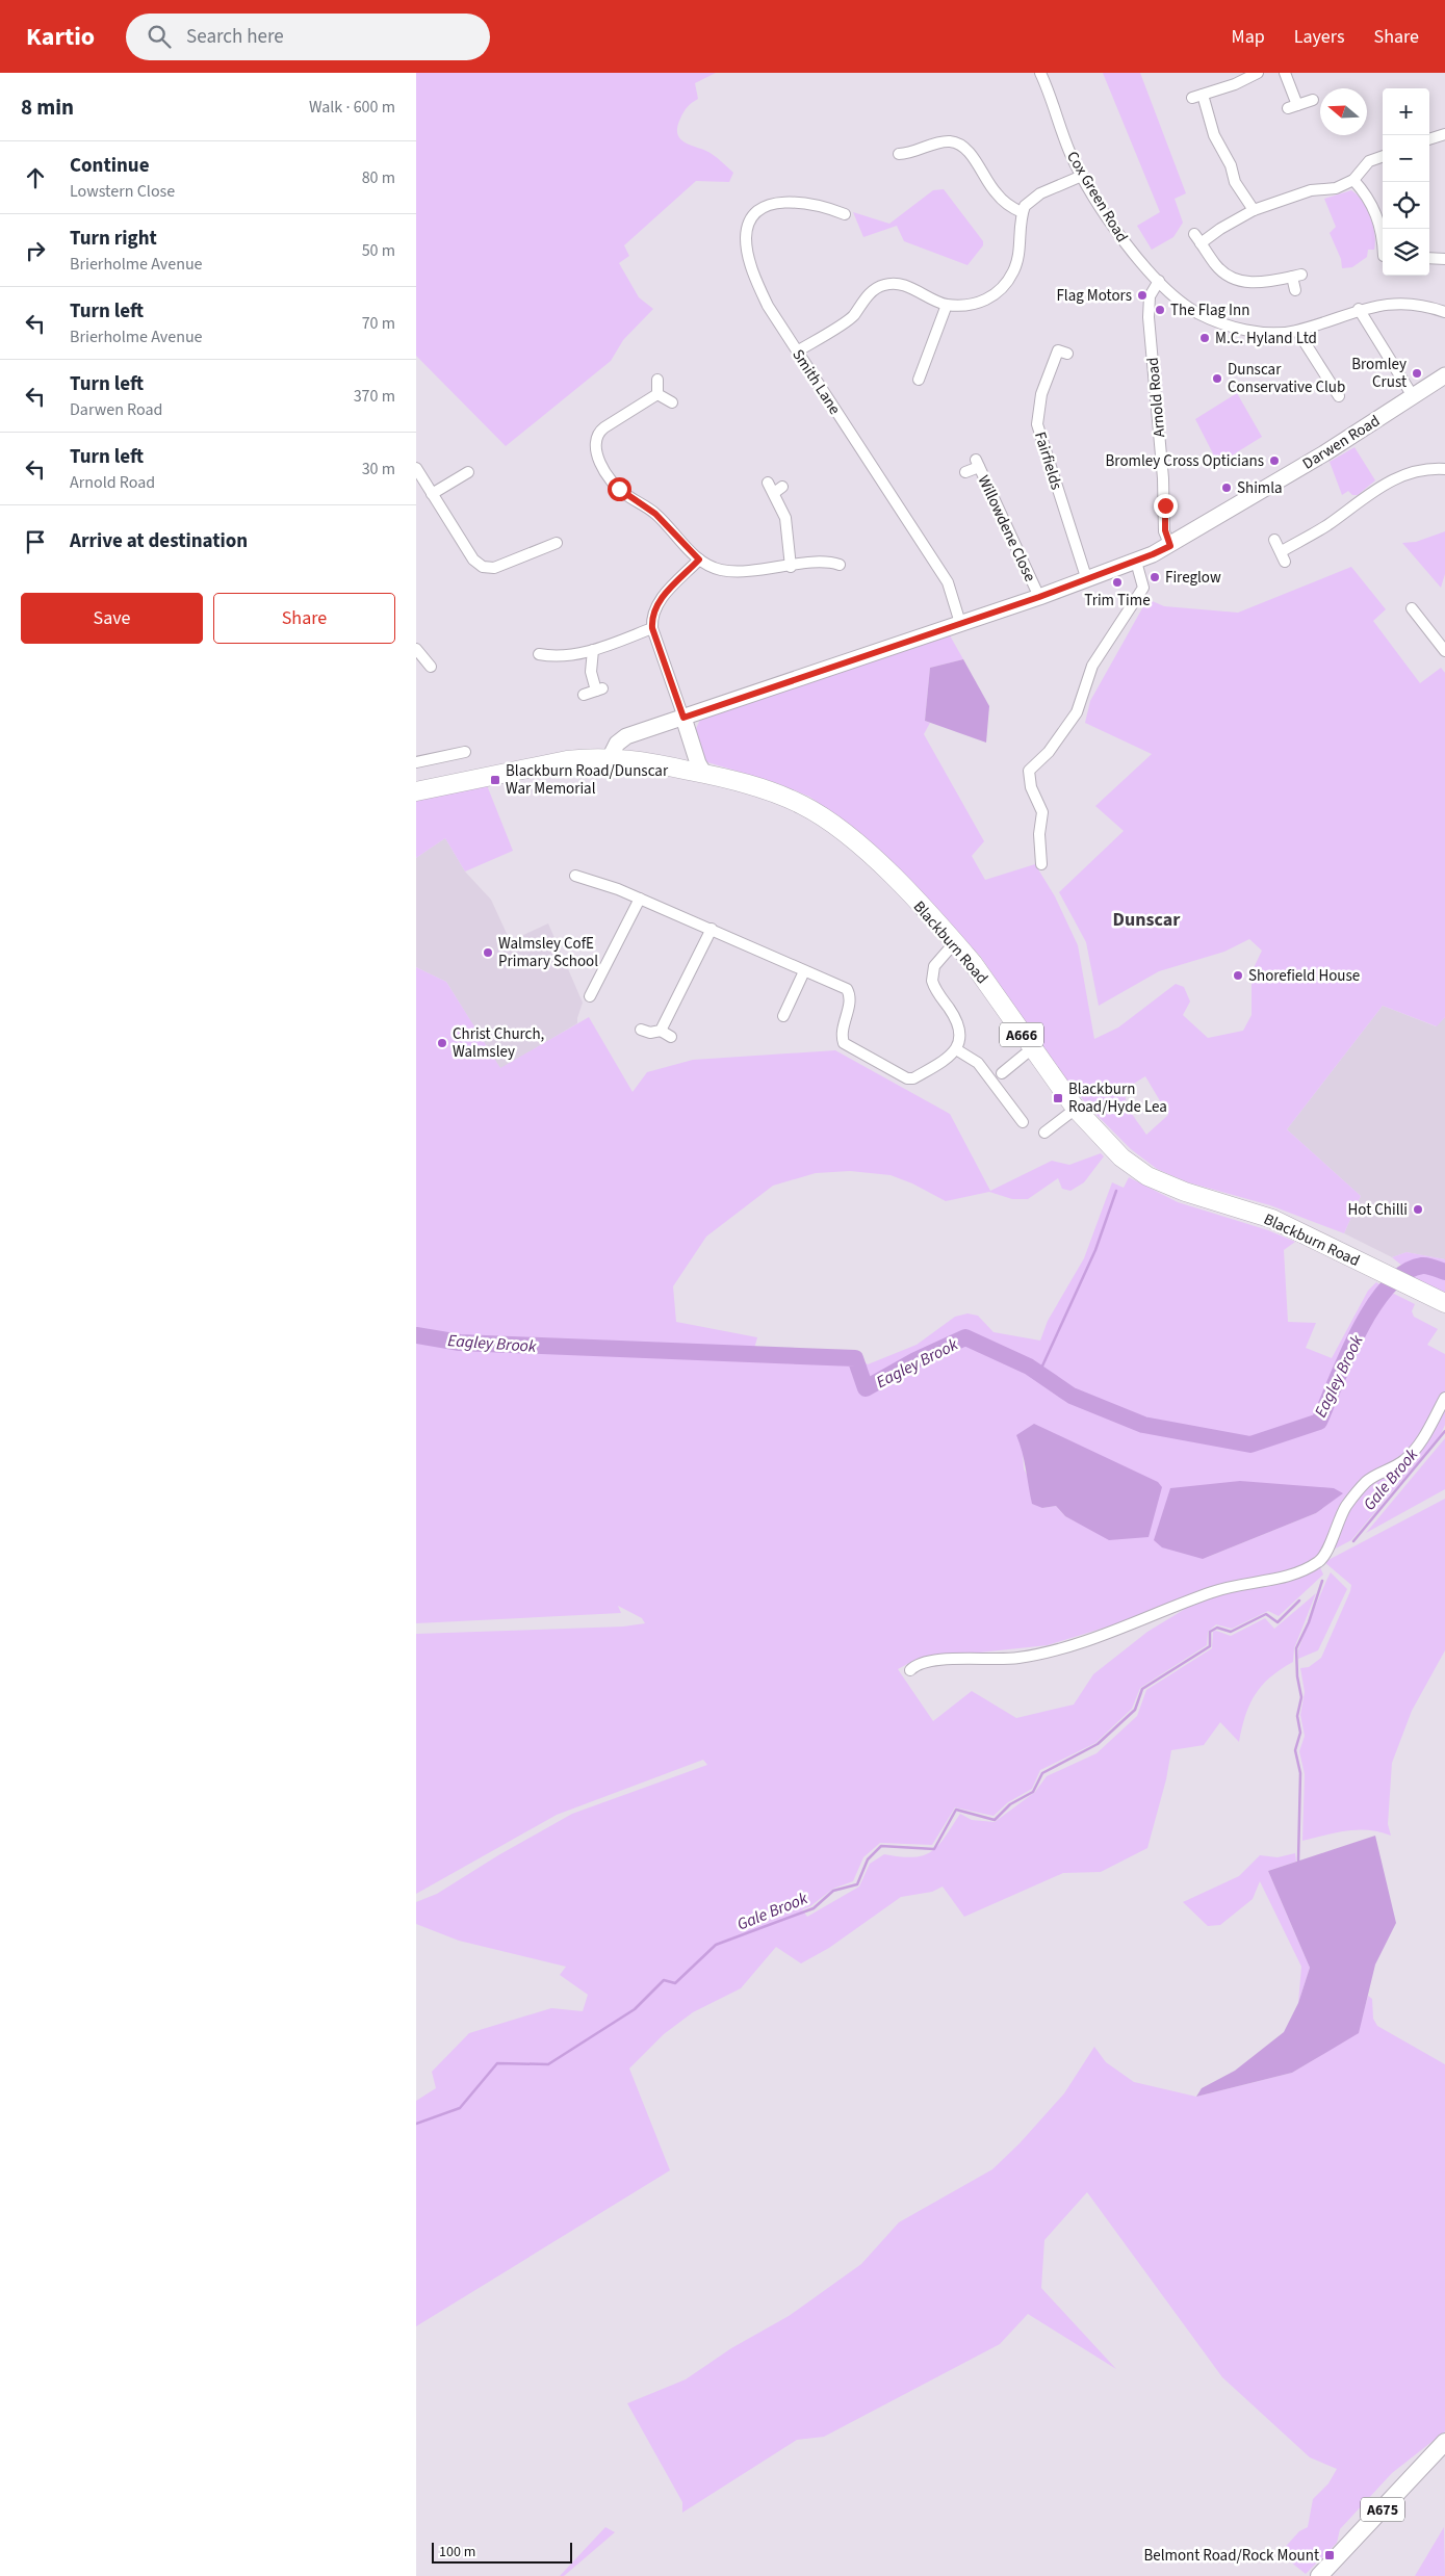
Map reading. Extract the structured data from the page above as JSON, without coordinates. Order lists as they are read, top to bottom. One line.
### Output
{"streets":{"highway":["Blackburn Road","A666"],"main road":["Darwen Road","A675"],"street":["Cox Green Road","Smith Lane","Arnold Road","Fairfields","Willowdene Close"]},"crossings":[["Cox Green Road","Arnold Road"],["Smith Lane","Darwen Road"],["Arnold Road","Darwen Road"],["Darwen Road","Fairfields"],["Darwen Road","Willowdene Close"],["Darwen Road","Blackburn Road"]],"districts":["Dunscar"],"water":["Eagley Brook","Gale Brook"],"places":{"other":["Flag Motors","The Flag Inn","M.C. Hyland Ltd","Bromley Crust","Dunscar Conservative Club","Bromley Cross Opticians","Shimla","Fireglow","Trim Time","Walmsley CofE Primary School","Shorefield House","Christ Church, Walmsley","Hot Chilli"],"transit":["Blackburn Road/Dunscar War Memorial","Blackburn Road/Hyde Lea","Belmont Road/Rock Mount"]},"scale_bar":"100 m","north":"left","page":{"header":"Kartio","search":"Search here","nav":["Map","Layers","Share"],"heading":["8 min","Walk · 600 m"],"map_buttons":["+","−"],"list":[["Continue","Lowstern Close","80 m"],["Turn right","Brierholme Avenue","50 m"],["Turn left","Brierholme Avenue","70 m"],["Turn left","Darwen Road","370 m"],["Turn left","Arnold Road","30 m"],"Arrive at destination"],"buttons":["Save","Share"],"scale":"100 m"}}
